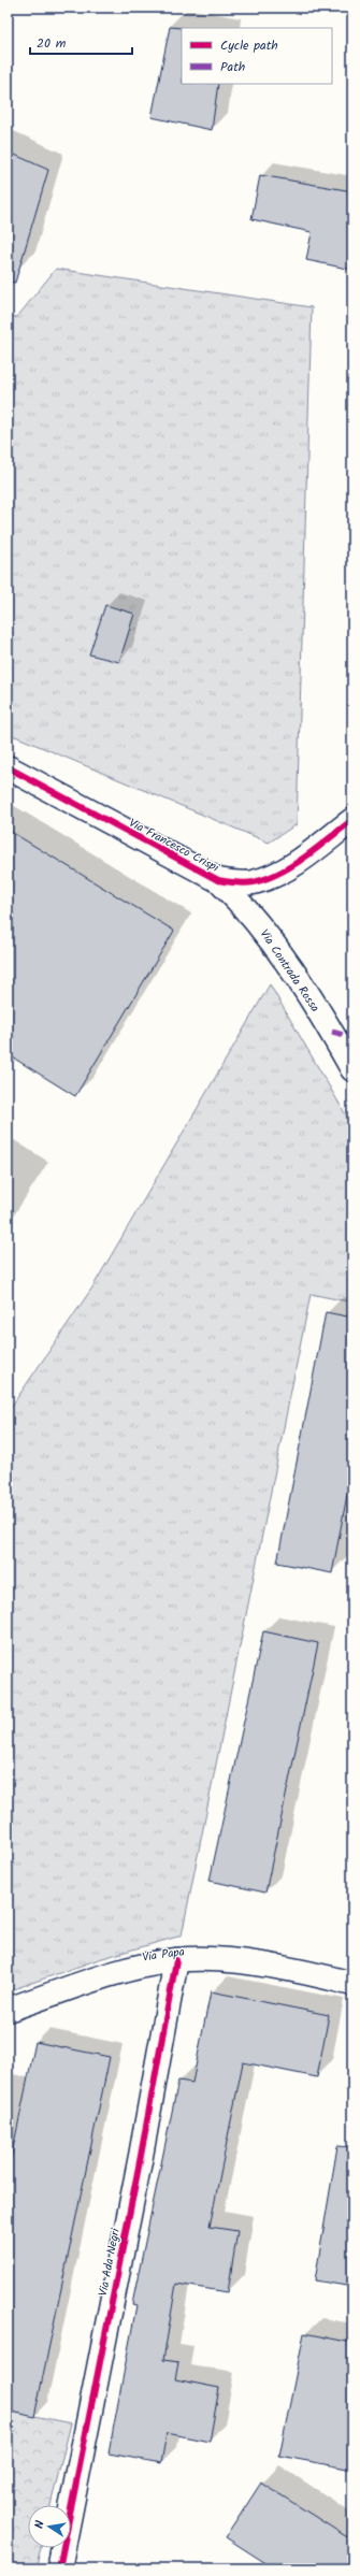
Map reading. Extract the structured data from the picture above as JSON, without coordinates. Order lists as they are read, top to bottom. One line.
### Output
{"streets":{"street":["Via Francesco Crispi","Via Contrada Rossa","Via Papa","Via Ada Negri"]},"crossings":[["Via Francesco Crispi","Via Contrada Rossa"],["Via Papa","Via Ada Negri"]],"legend":["Cycle path","Path"],"scale_bar":"20 m","north":"left"}
